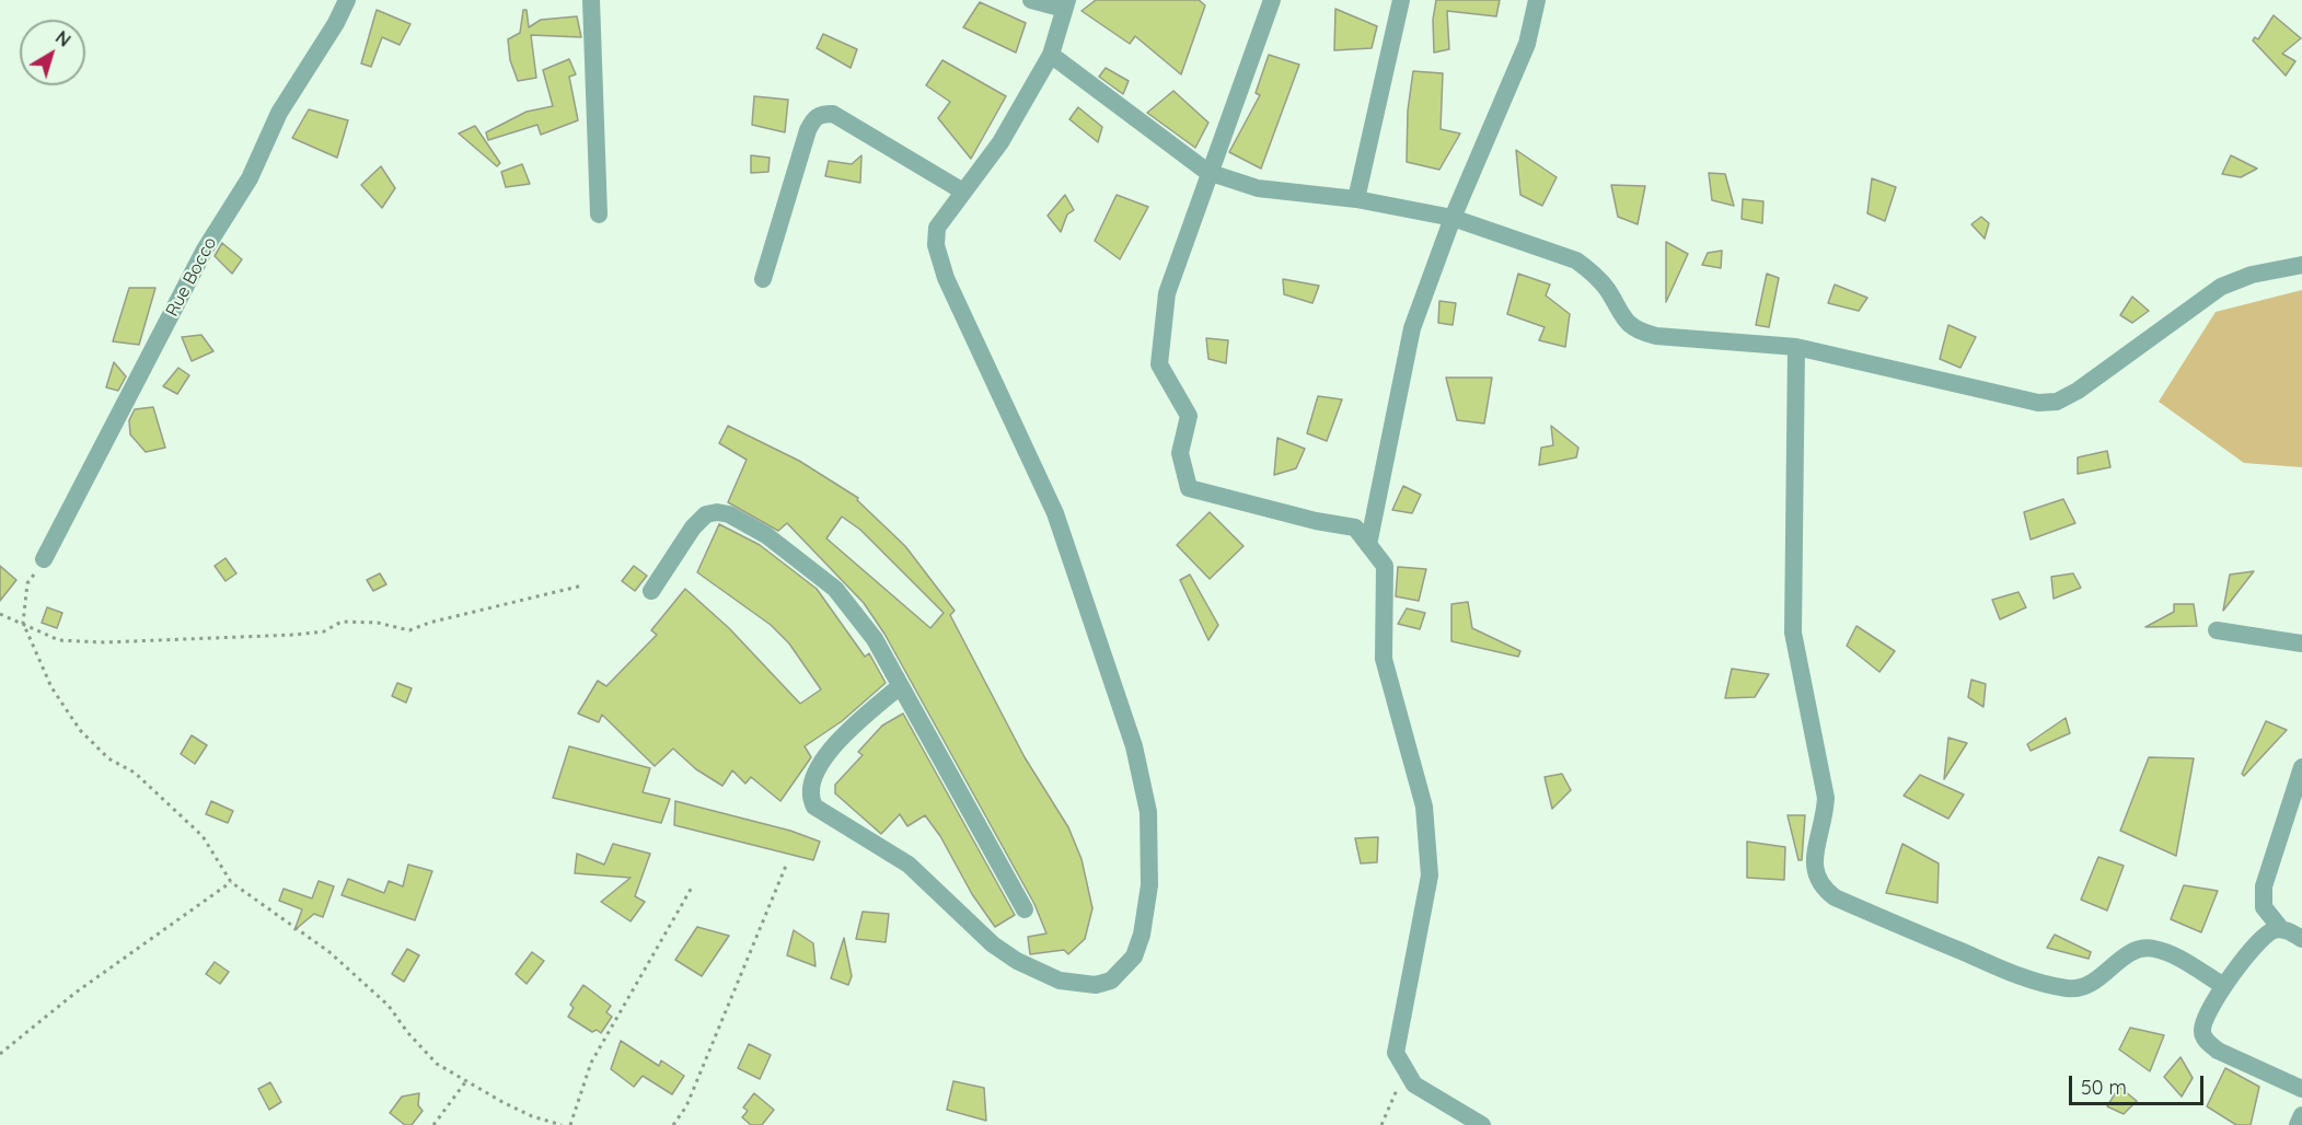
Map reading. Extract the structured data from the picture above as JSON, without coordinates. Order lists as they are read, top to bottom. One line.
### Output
{"streets":{"street":["Rue Bocco"]},"scale_bar":"50 m","north":"top right"}
